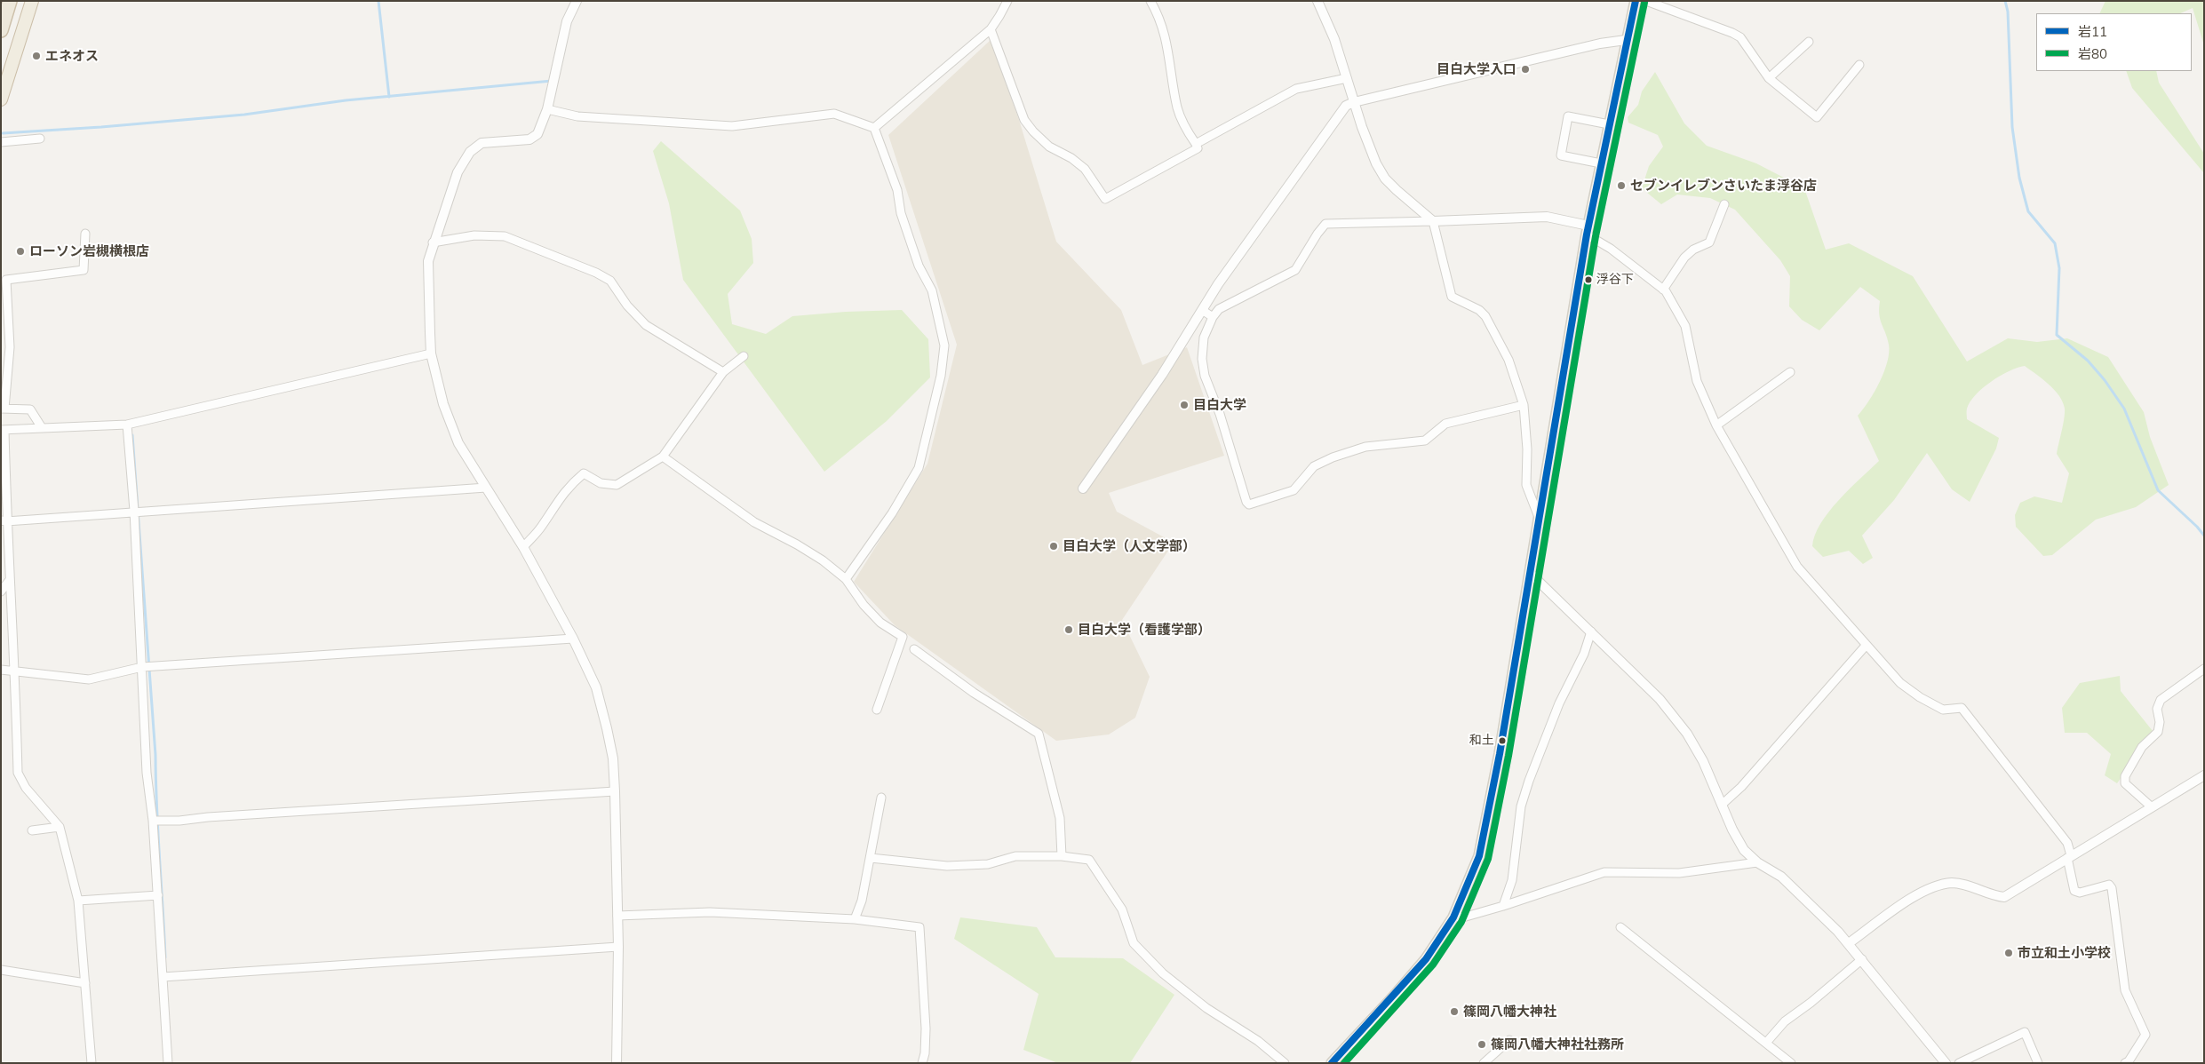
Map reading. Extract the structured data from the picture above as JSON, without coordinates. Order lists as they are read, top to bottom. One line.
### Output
{"places":["エネオス","目白大学入口","セブンイレブンさいたま浮谷店","ローソン岩槻横根店","浮谷下","目白大学","目白大学（人文学部）","目白大学（看護学部）","和土","市立和土小学校","篠岡八幡大神社","篠岡八幡大神社社務所"],"lines":["transit line 岩11","transit line 岩80"],"legend":["岩11","岩80"]}
